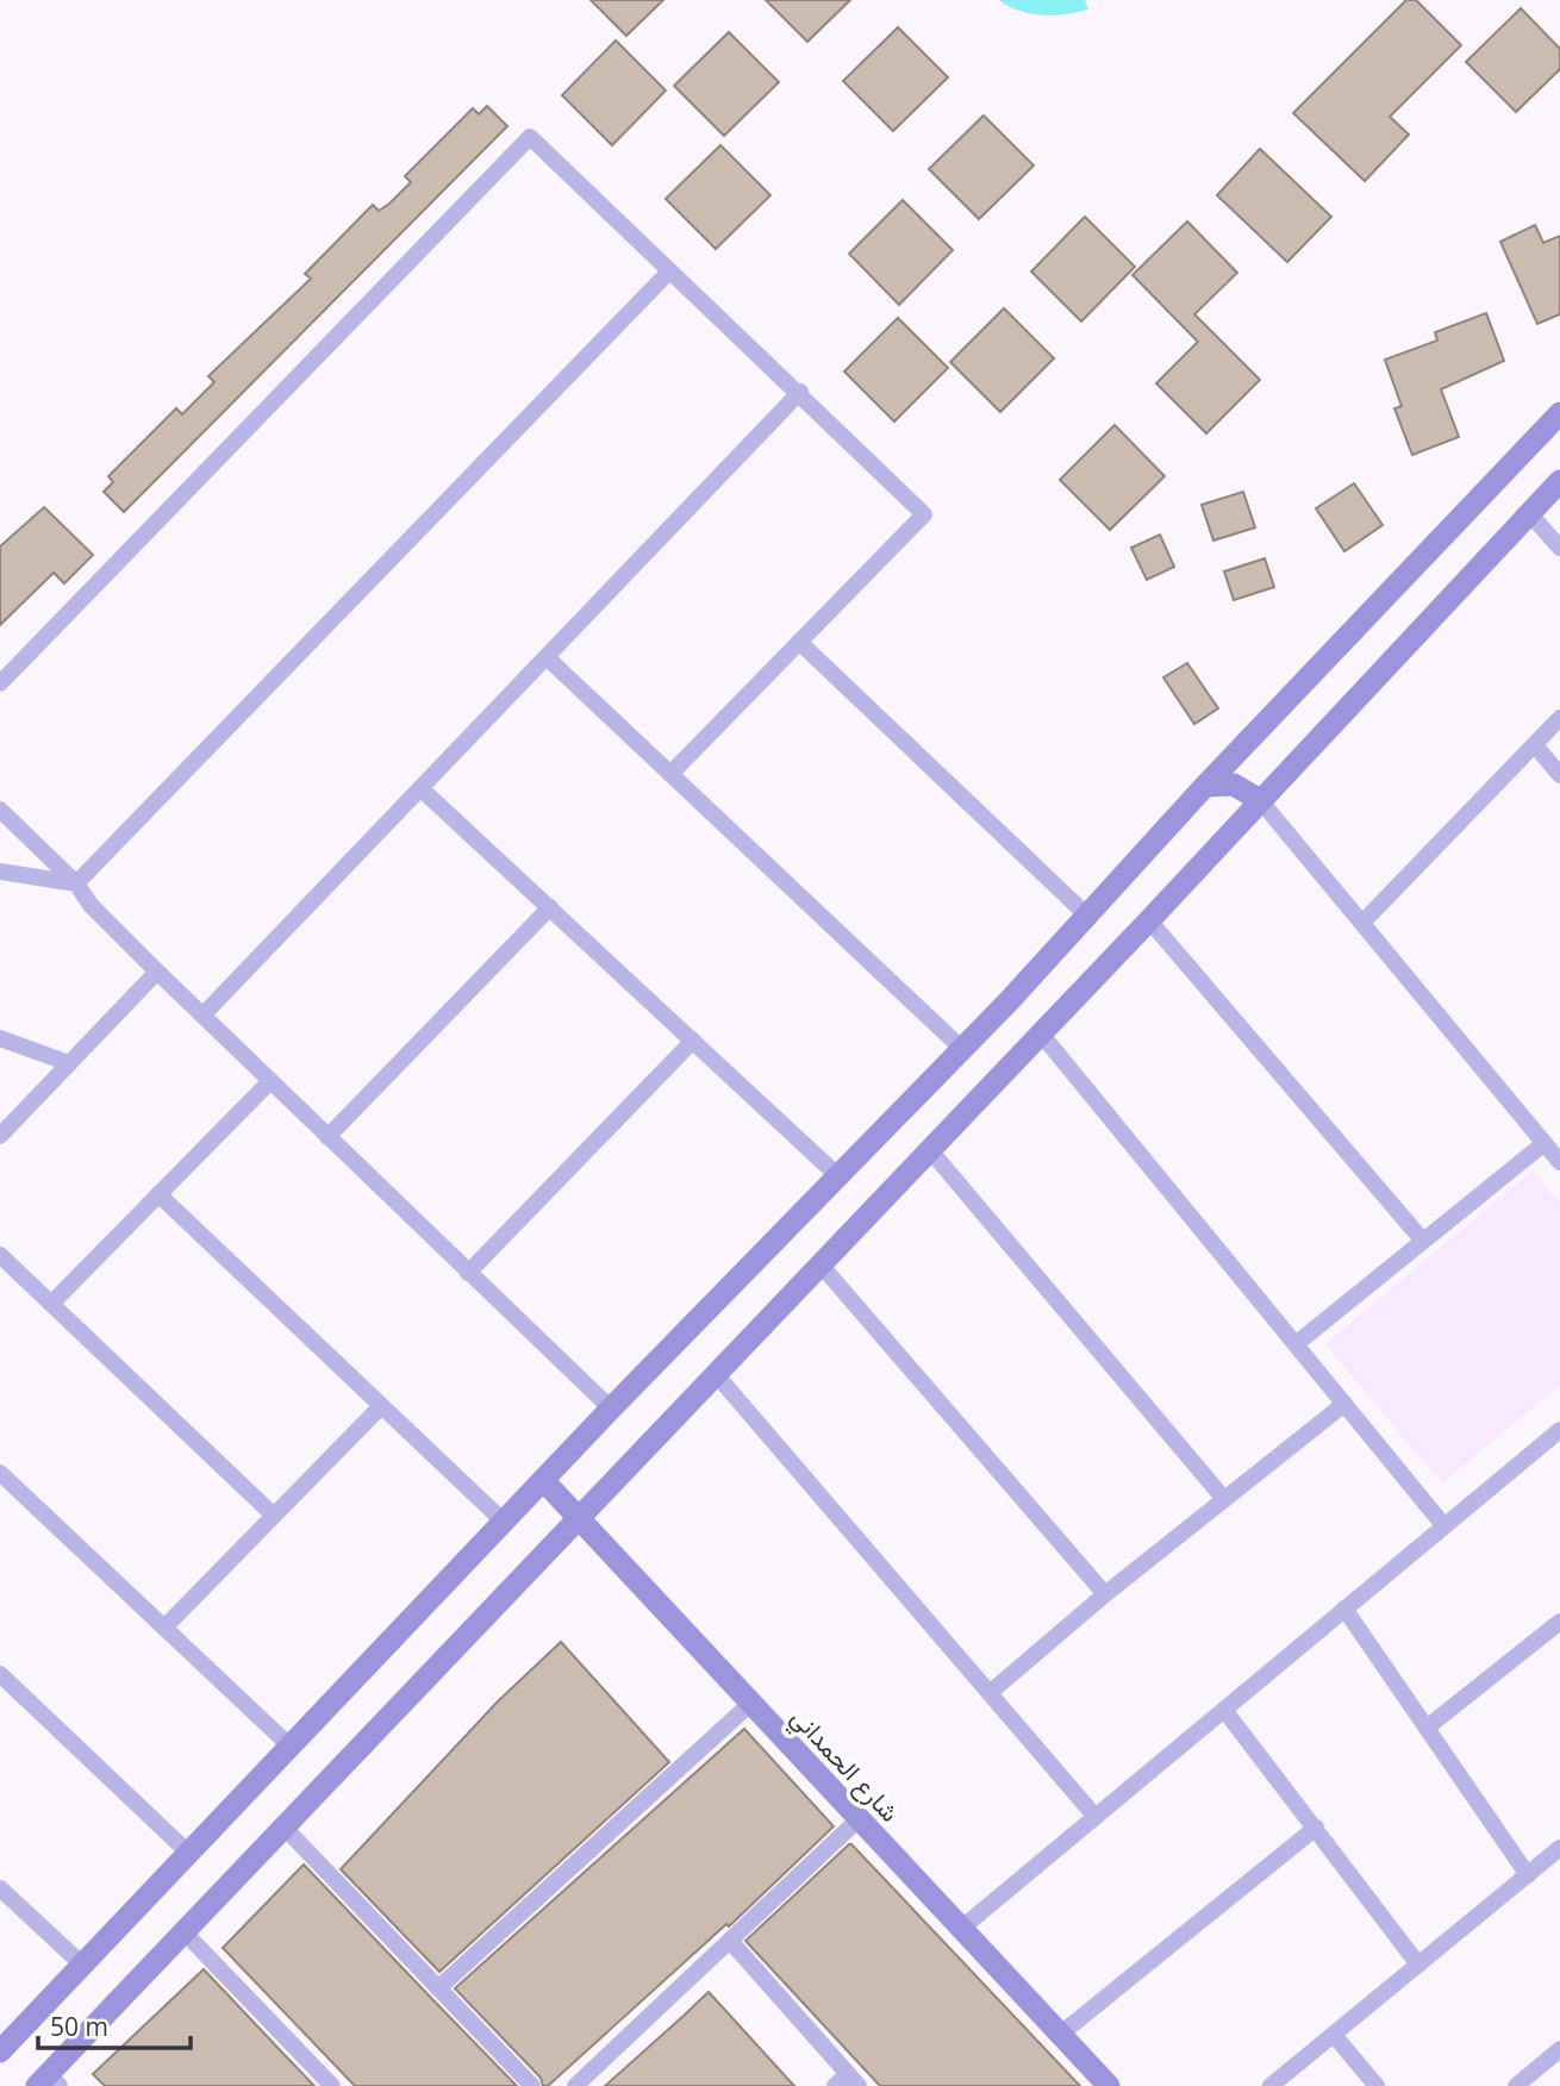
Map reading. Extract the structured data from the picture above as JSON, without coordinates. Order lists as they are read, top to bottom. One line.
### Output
{"streets":{"street":["شارع الحمداني"]},"scale_bar":"50 m"}
